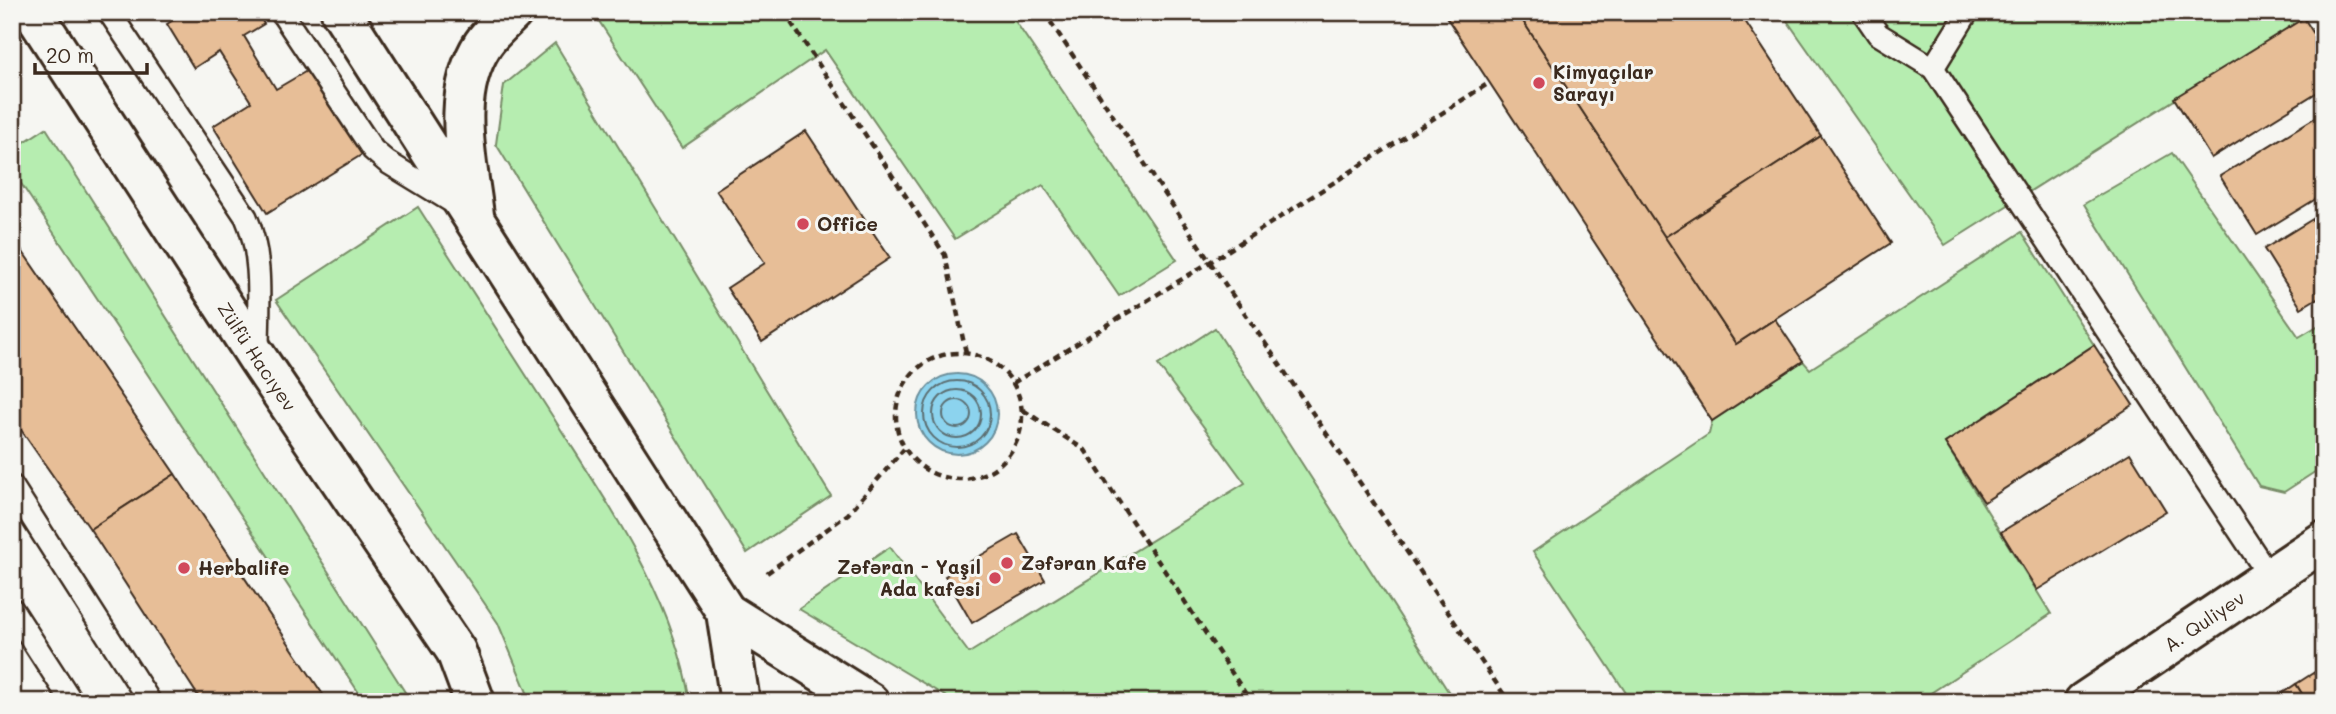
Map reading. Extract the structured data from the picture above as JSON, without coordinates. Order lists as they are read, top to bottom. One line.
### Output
{"streets":{"main road":["Zülfü Hacıyev","A. Quliyev"]},"places":["Kimyaçılar Sarayı","Office","Zәfәran Kafe","Herbalife","Zəfəran - Yaşıl Ada kafesi"],"scale_bar":"20 m"}
